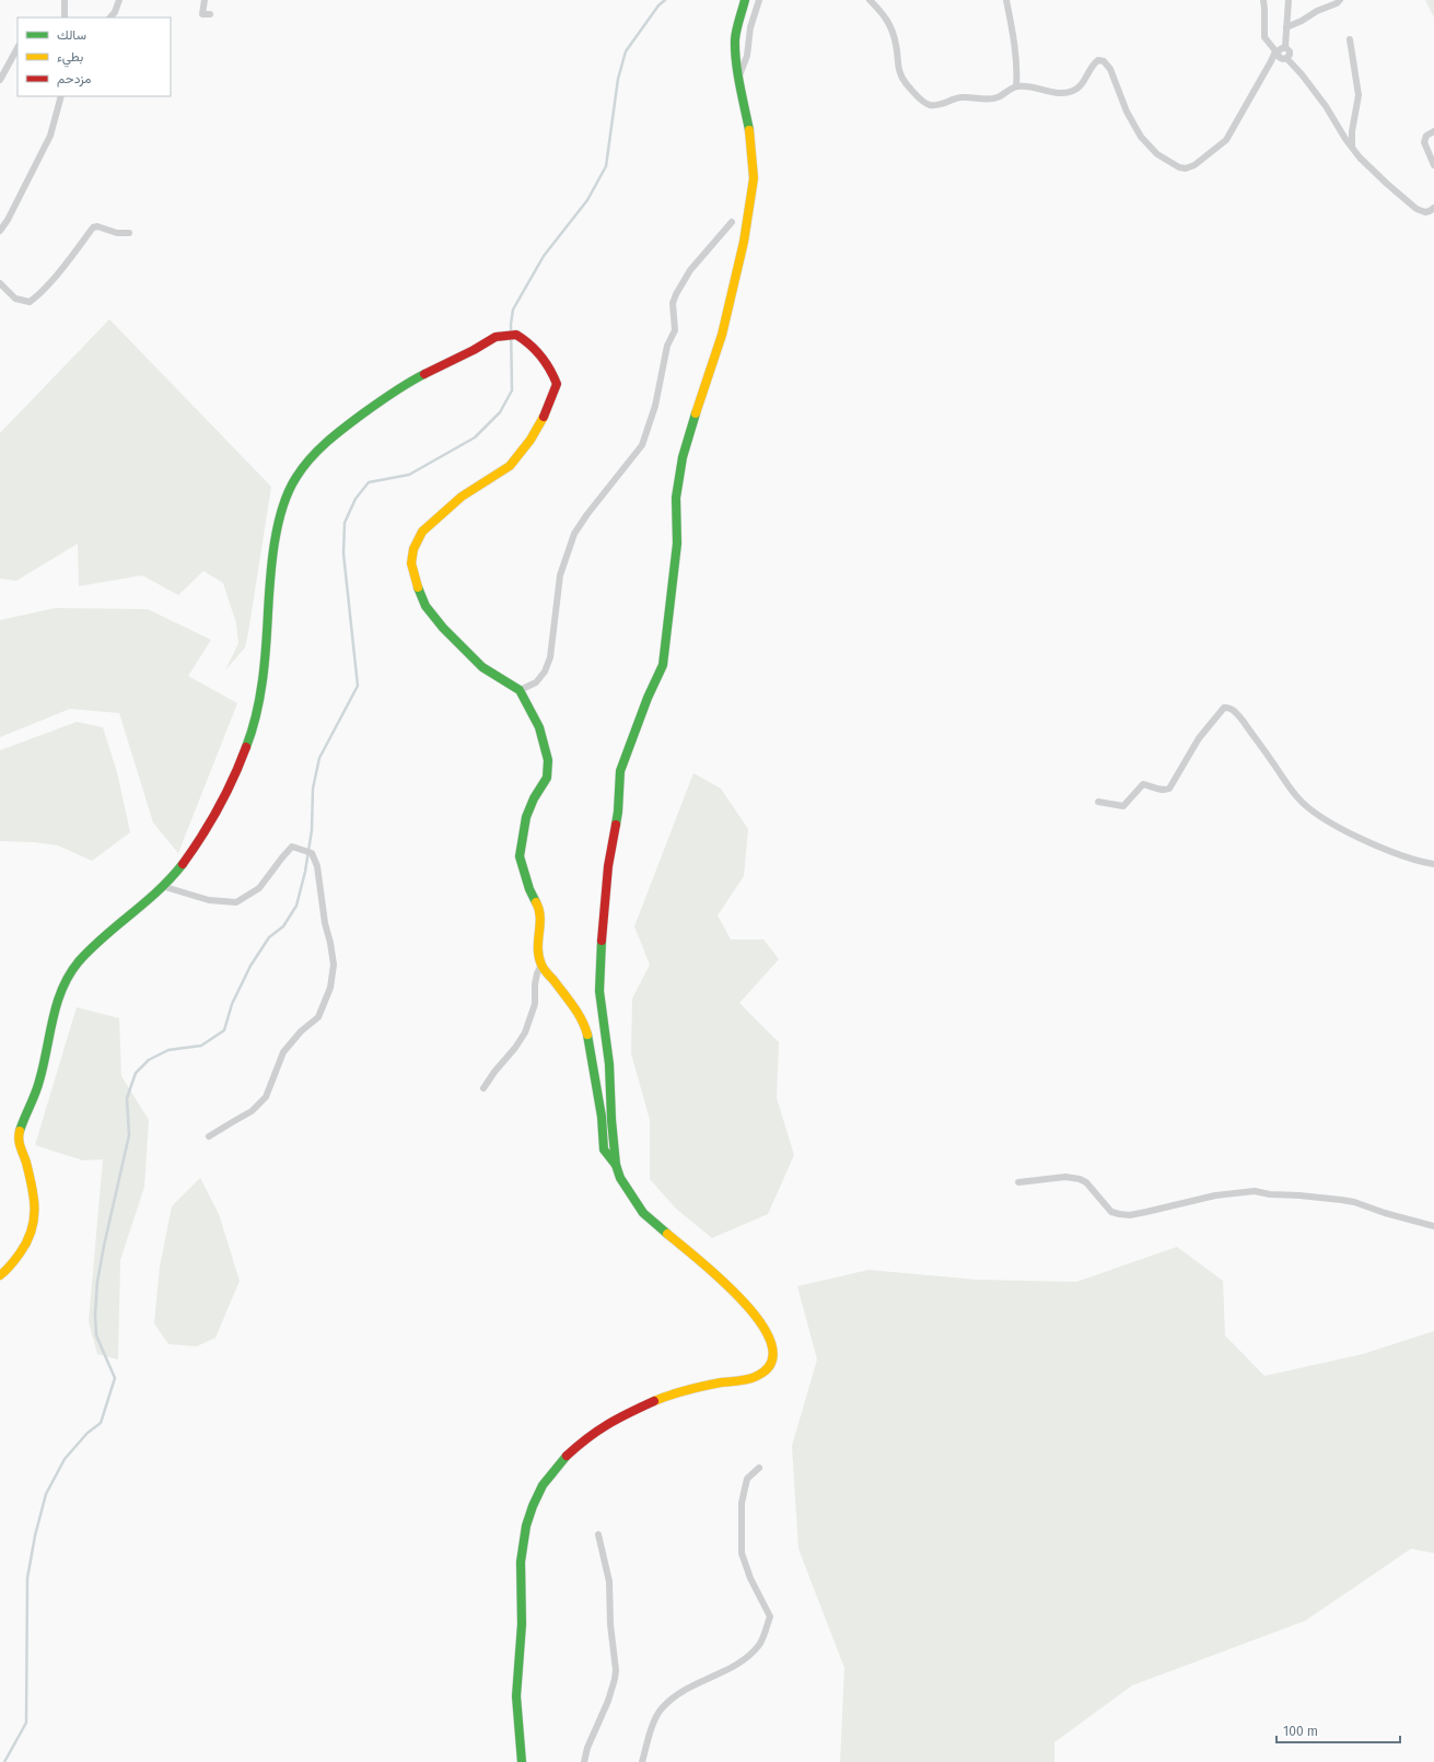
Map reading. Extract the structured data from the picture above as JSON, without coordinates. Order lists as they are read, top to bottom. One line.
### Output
{"legend":["سالك","بطيء","مزدحم"],"scale_bar":"100 m"}
